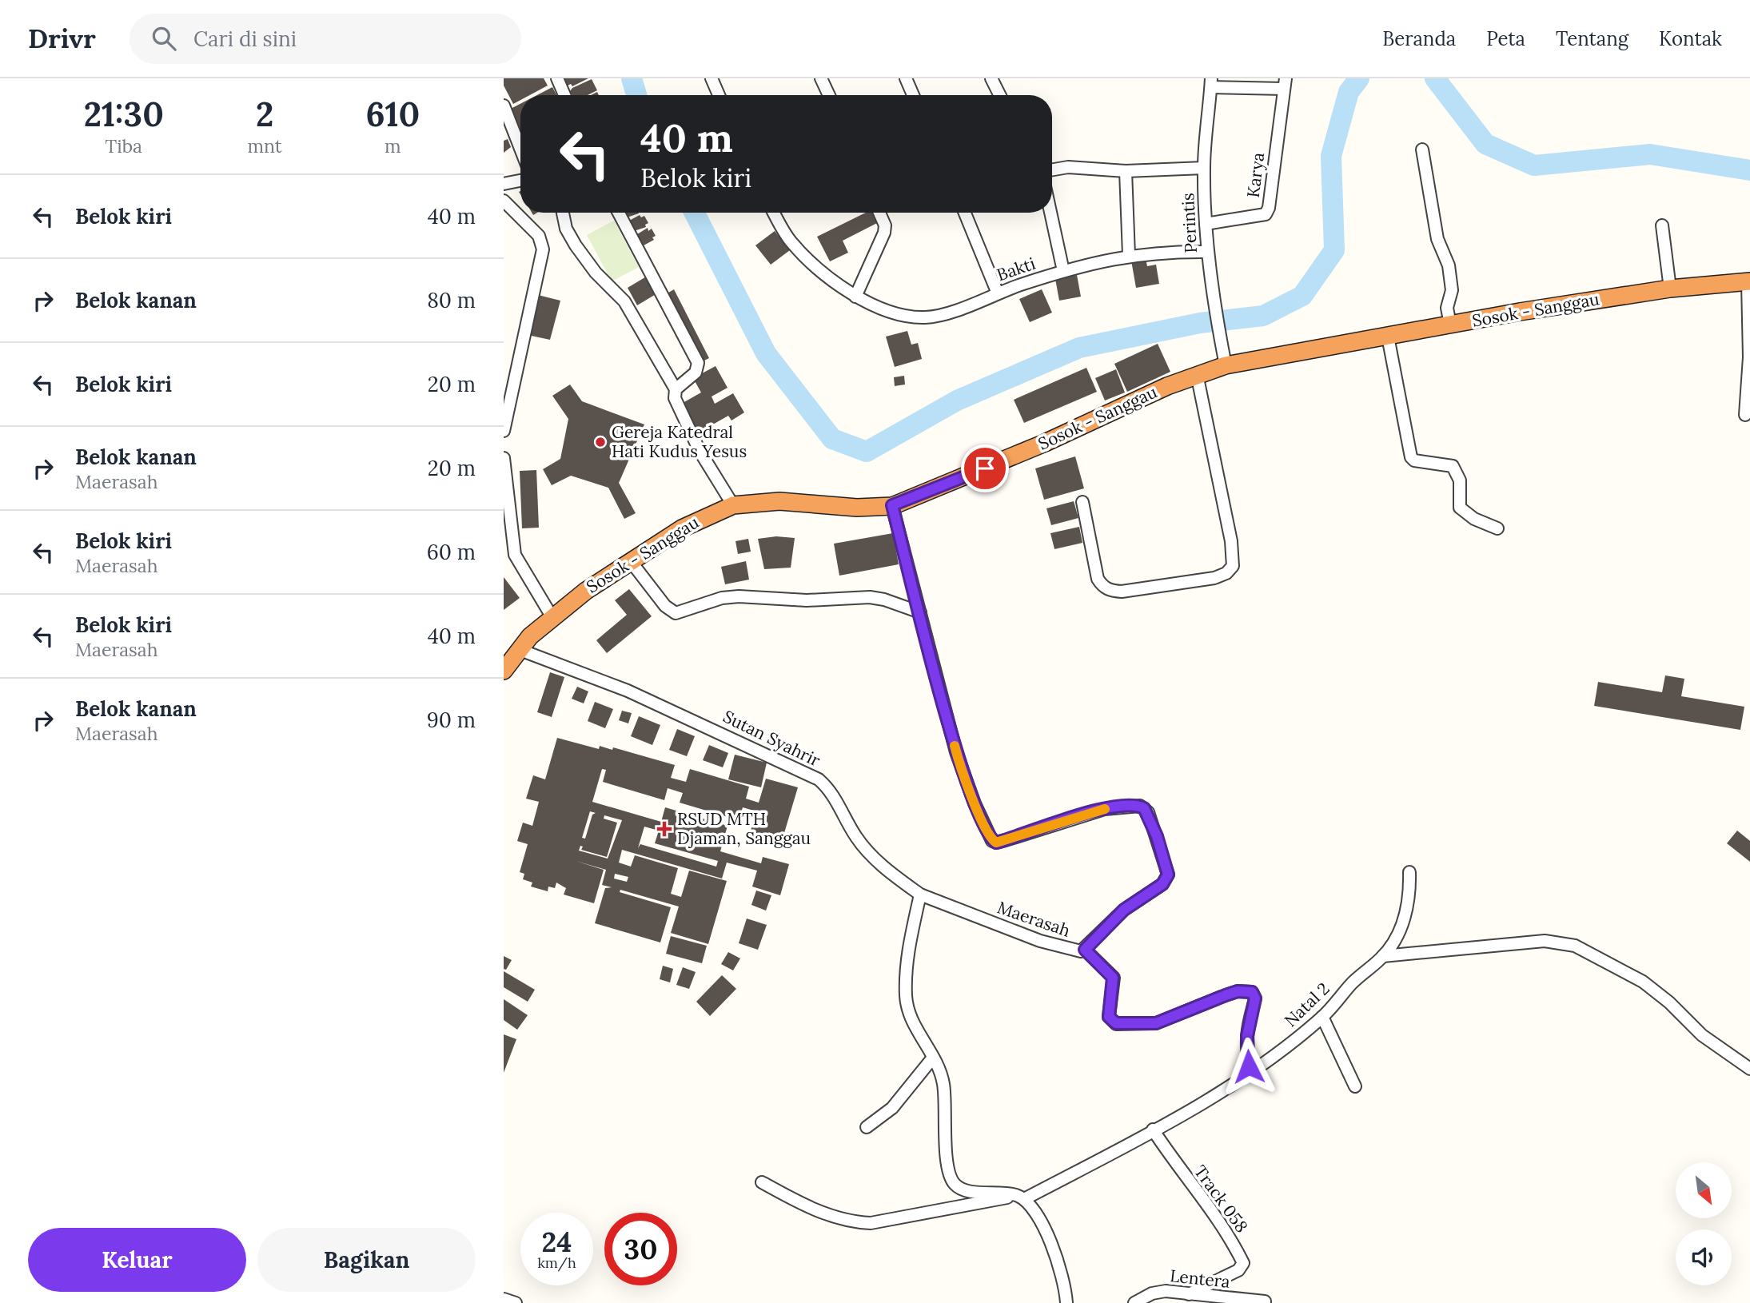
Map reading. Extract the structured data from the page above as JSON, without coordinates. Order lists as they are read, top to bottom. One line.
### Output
{"streets":{"highway":["Sosok - Sanggau"],"street":["Karya","Perintis","Bakti","Sutan Syahrir","Maerasah","Natal 2","Track 058","Lentera"]},"crossings":[["Karya","Perintis"],["Perintis","Bakti"],["Perintis","Sosok - Sanggau"],["Sosok - Sanggau","Sutan Syahrir"],["Sosok - Sanggau","Maerasah"],["Sutan Syahrir","Maerasah"],["Natal 2","Track 058"],["Track 058","Lentera"]],"places":{"other":["Gereja Katedral Hati Kudus Yesus"],"health":["RSUD MTH Djaman, Sanggau"]},"north":"bottom right","page":{"header":"Drivr","search":"Cari di sini","nav":["Beranda","Peta","Tentang","Kontak"],"eta":["21:30","Tiba","2","mnt","610","m"],"turn":["40 m","Belok kiri"],"list":[{"name":"Belok kiri","value":"40 m"},{"name":"Belok kanan","value":"80 m"},{"name":"Belok kiri","value":"20 m"},{"name":"Belok kanan","note":"Maerasah","value":"20 m"},{"name":"Belok kiri","note":"Maerasah","value":"60 m"},{"name":"Belok kiri","note":"Maerasah","value":"40 m"},{"name":"Belok kanan","note":"Maerasah","value":"90 m"}],"speed":"24 km/h","limit":"30","buttons":["Keluar","Bagikan"]}}
